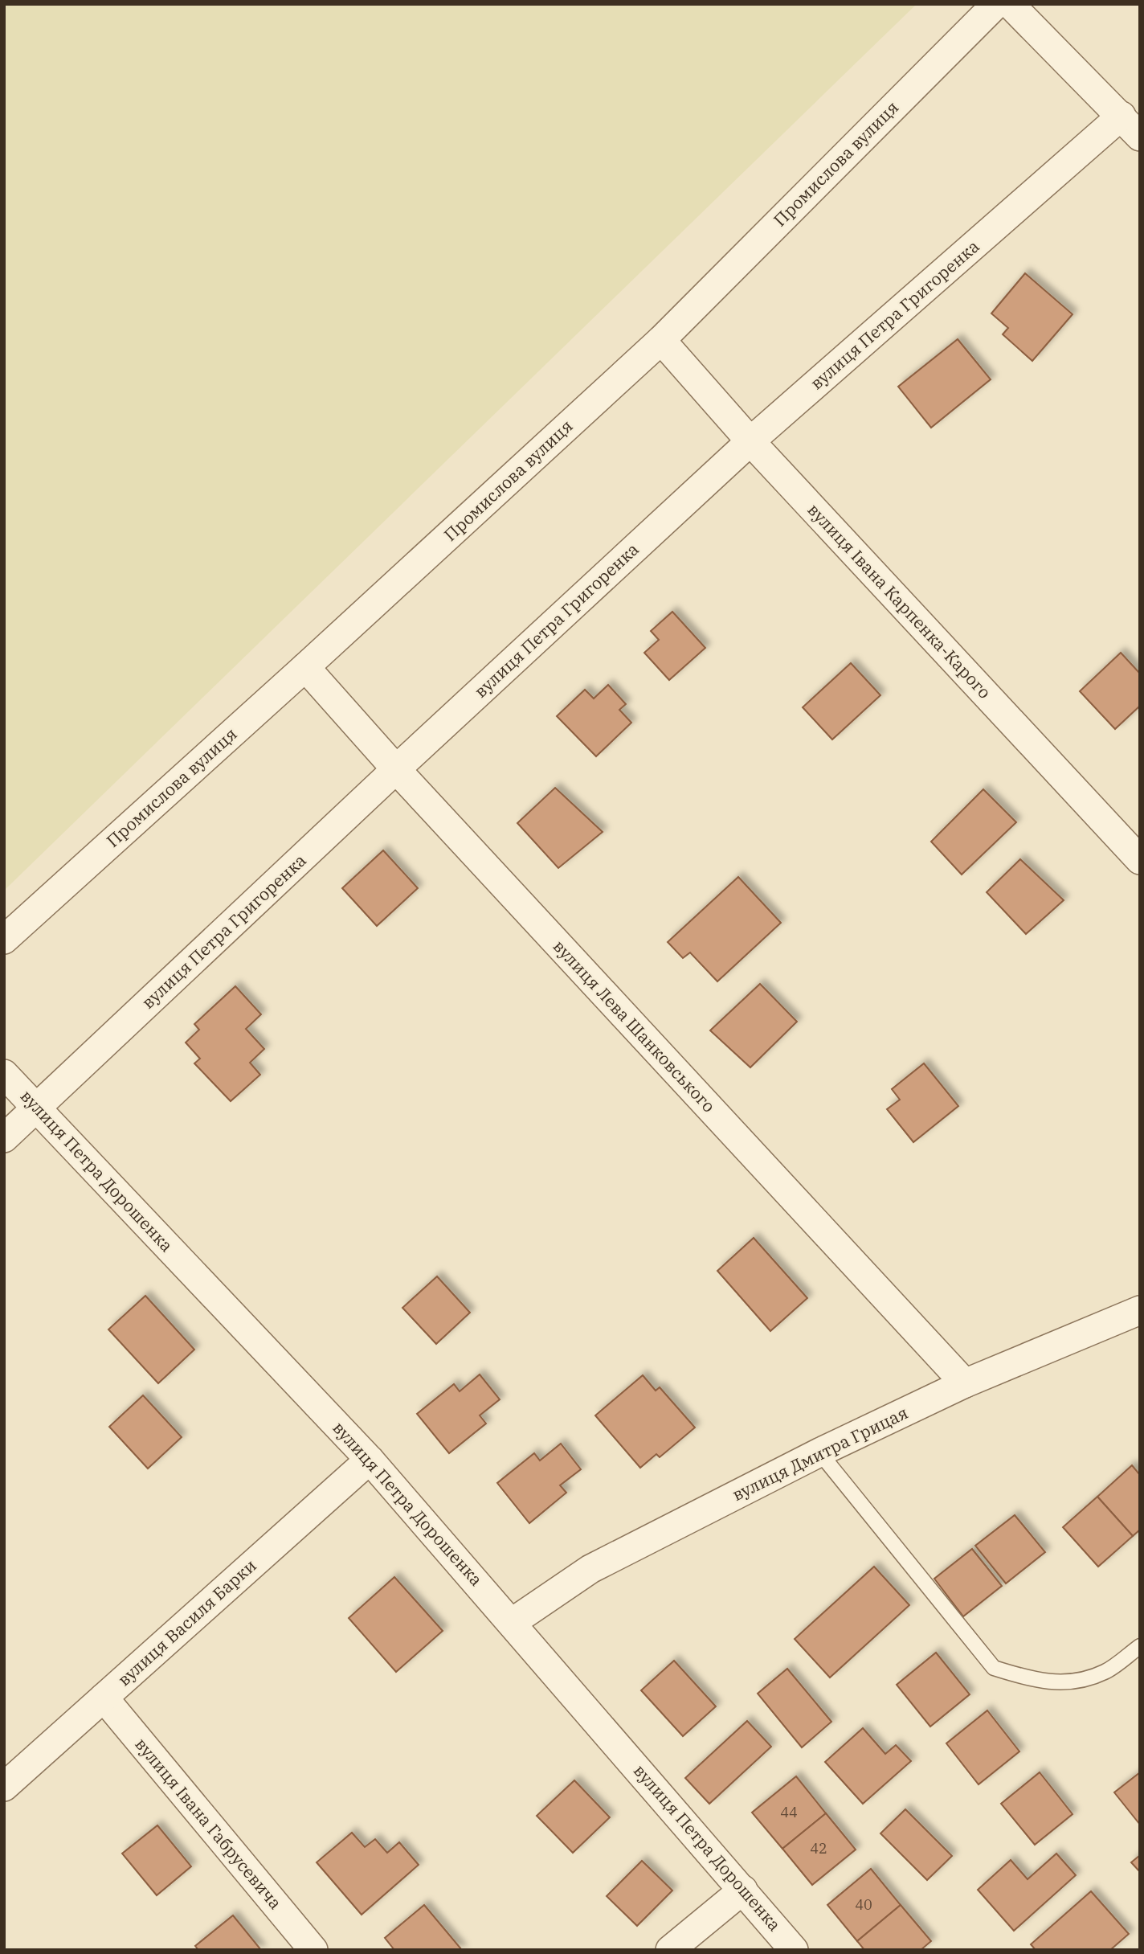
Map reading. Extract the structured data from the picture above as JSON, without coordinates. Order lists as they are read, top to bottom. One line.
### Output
{"streets":{"street":["Промислова вулиця","вулиця Петра Григоренка","вулиця Івана Карпенка-Карого","вулиця Лева Шанковського","вулиця Петра Дорошенка","вулиця Дмитра Грицая","вулиця Василя Барки","вулиця Івана Габрусевича"]},"crossings":[["Промислова вулиця","вулиця Івана Карпенка-Карого"],["Промислова вулиця","вулиця Лева Шанковського"],["вулиця Петра Григоренка","вулиця Івана Карпенка-Карого"],["вулиця Петра Григоренка","вулиця Лева Шанковського"],["вулиця Петра Григоренка","вулиця Петра Дорошенка"],["вулиця Лева Шанковського","вулиця Дмитра Грицая"],["вулиця Петра Дорошенка","вулиця Дмитра Грицая"],["вулиця Петра Дорошенка","вулиця Василя Барки"],["вулиця Василя Барки","вулиця Івана Габрусевича"]],"house_numbers":["44","42","40"]}
